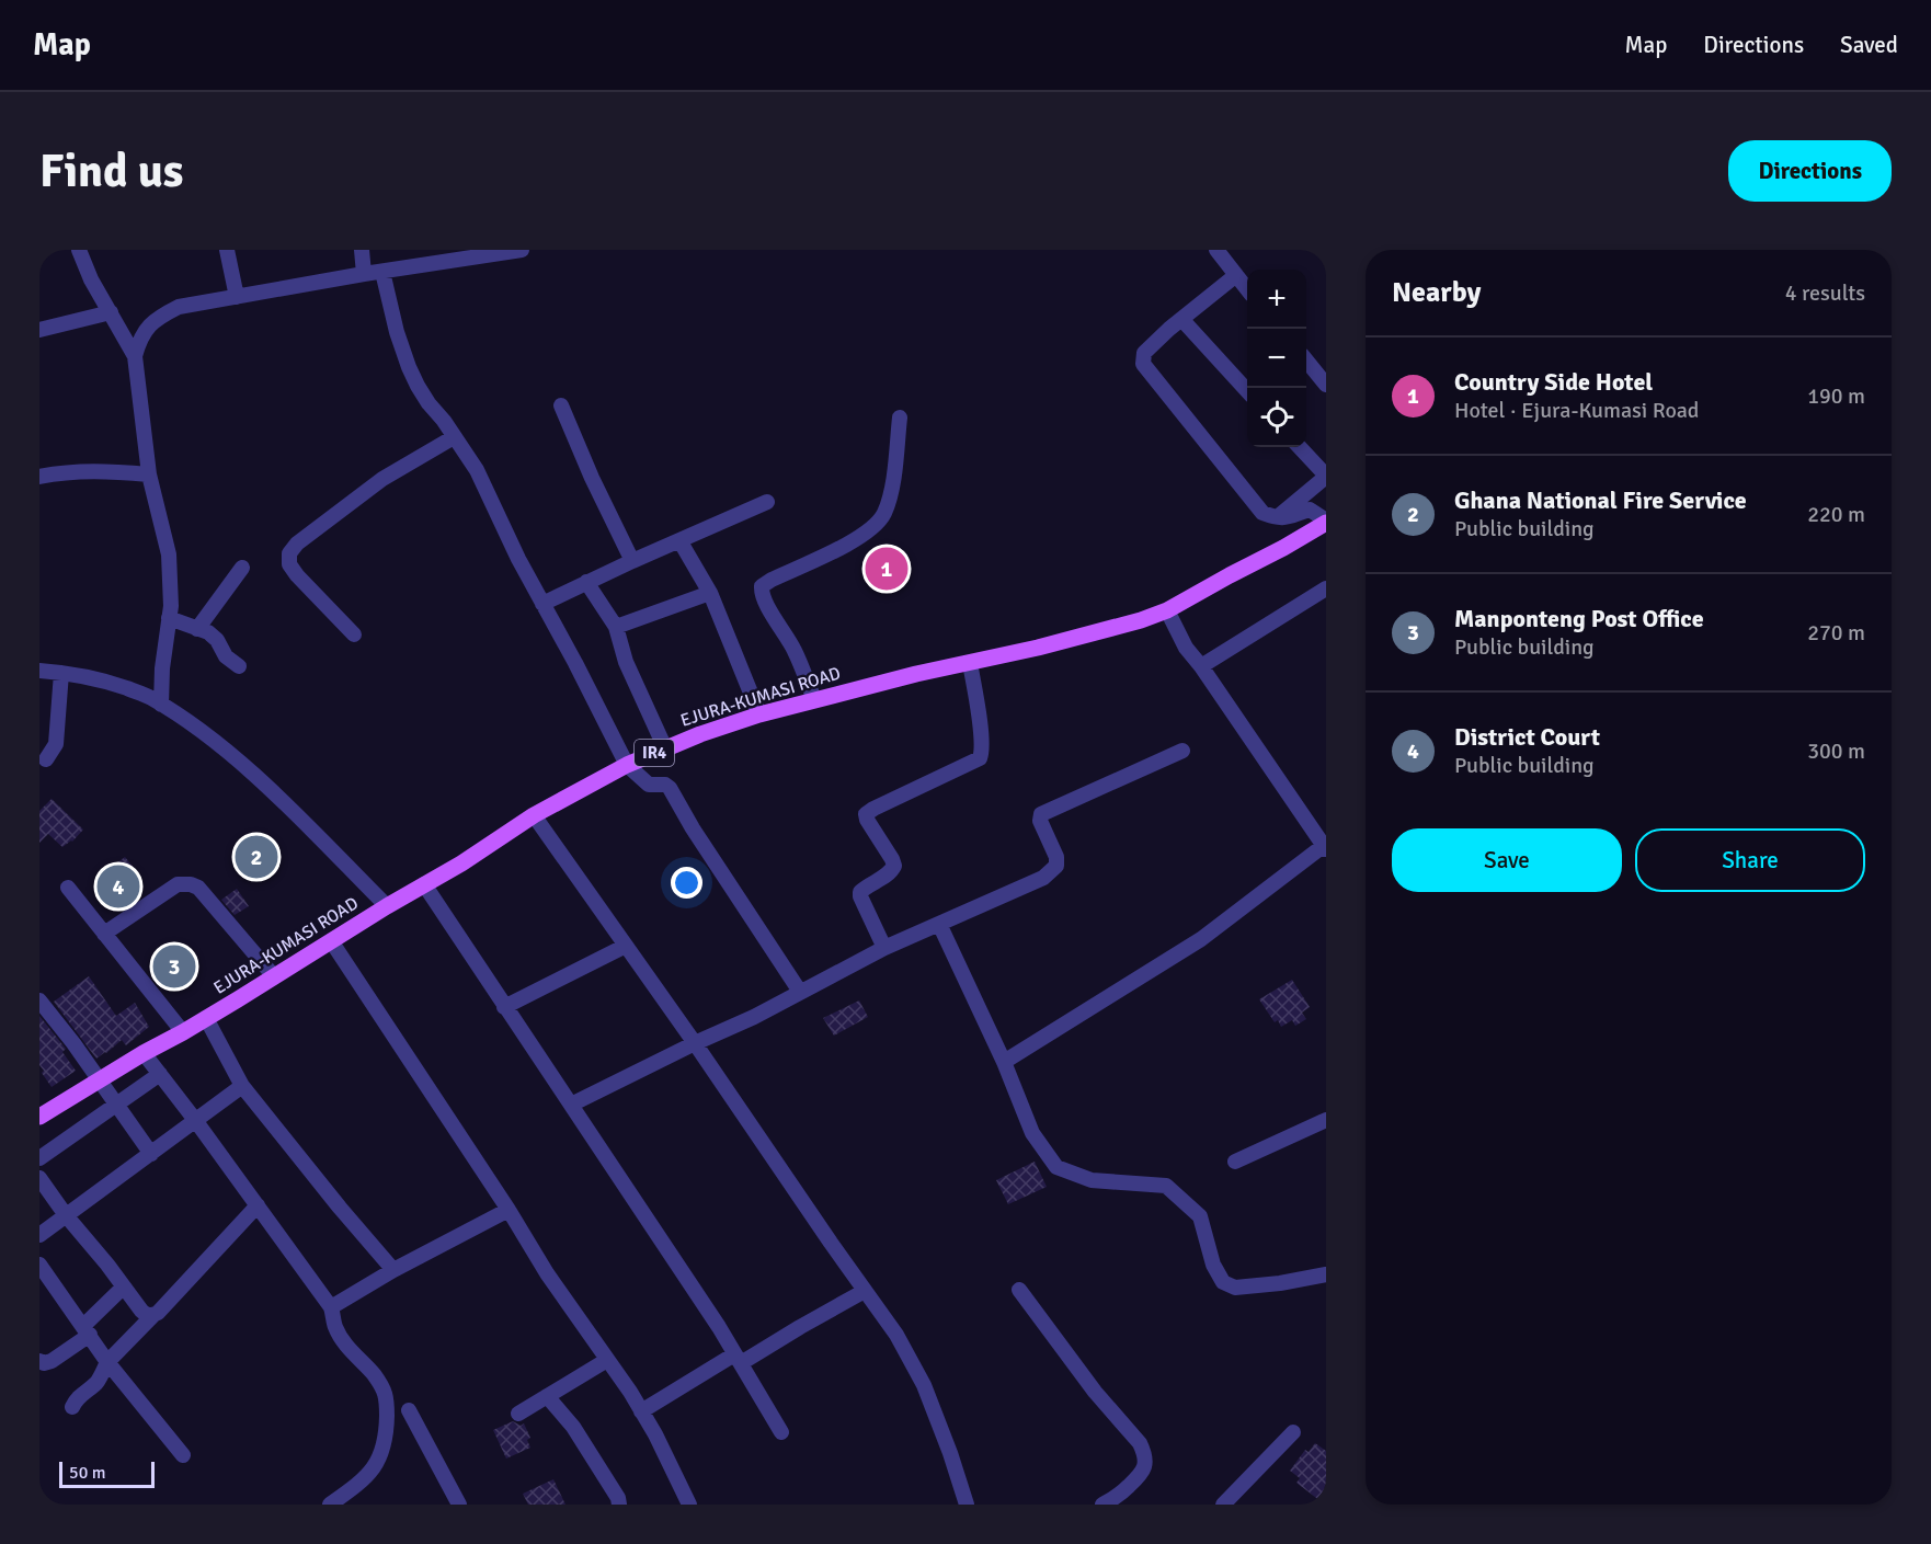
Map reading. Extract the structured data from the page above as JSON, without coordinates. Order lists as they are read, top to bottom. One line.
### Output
{"streets":{"main road":["EJURA-KUMASI ROAD","IR4"]},"scale_bar":"50 m","page":{"header":"Map","nav":["Map","Directions","Saved"],"buttons":["Directions",["Save","Share"]],"title":"Find us","heading":["Nearby","4 results"],"map_buttons":["+","−"],"list":[{"mark":"1","name":"Country Side Hotel","note":"Hotel · Ejura-Kumasi Road","value":"190 m"},{"mark":"2","name":"Ghana National Fire Service","note":"Public building","value":"220 m"},{"mark":"3","name":"Manponteng Post Office","note":"Public building","value":"270 m"},{"mark":"4","name":"District Court","note":"Public building","value":"300 m"}],"pins":["1","2","4","3"],"scale":"50 m"}}
